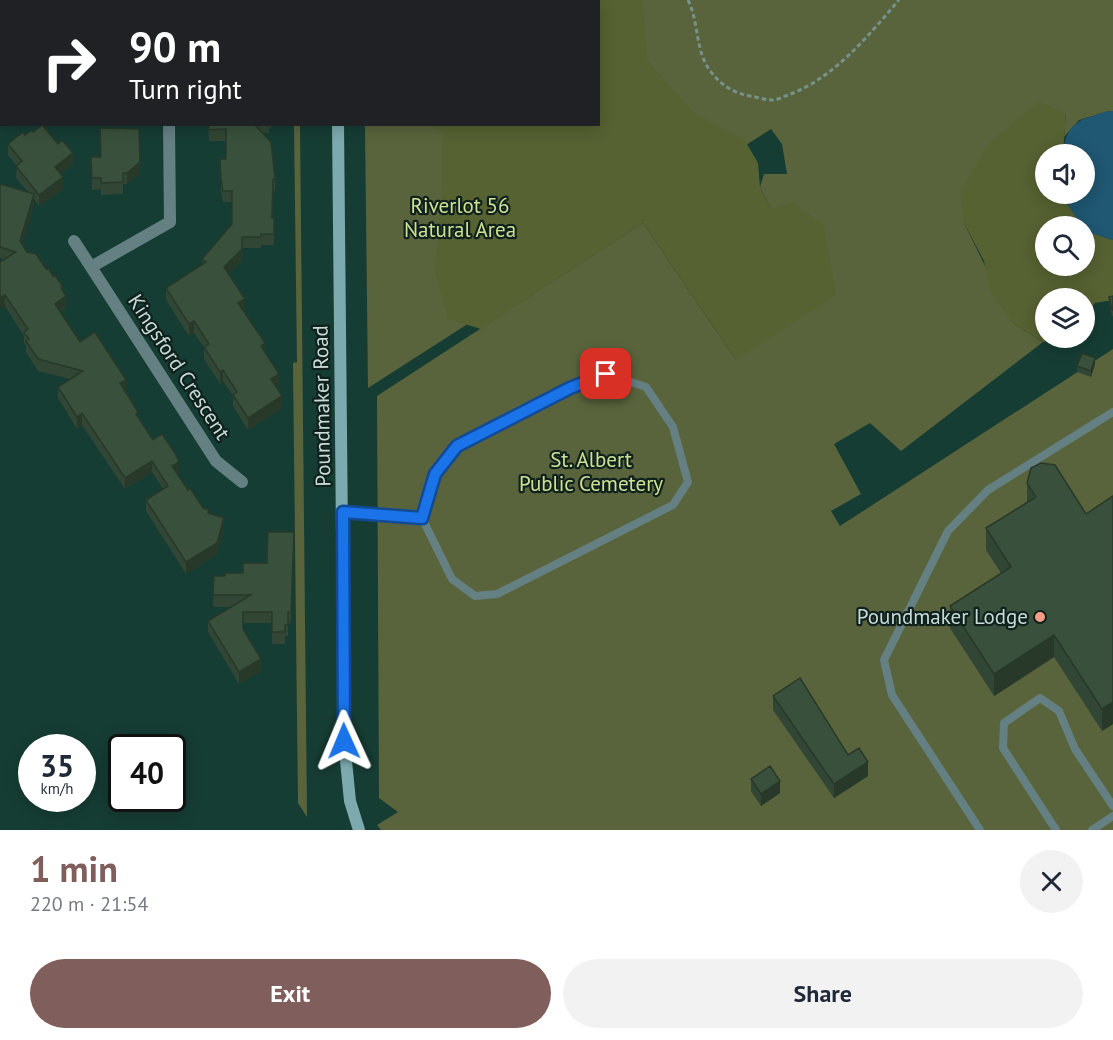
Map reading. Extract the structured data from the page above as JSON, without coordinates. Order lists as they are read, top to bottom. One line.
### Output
{"streets":{"street":["Kingsford Crescent","Poundmaker Road"]},"parks":["Riverlot 56 Natural Area","St. Albert Public Cemetery"],"places":["Poundmaker Lodge"],"page":{"turn":["90 m","Turn right"],"speed":"35 km/h","limit":"40","heading":["1 min","220 m · 21:54"],"buttons":["Exit","Share"]}}
